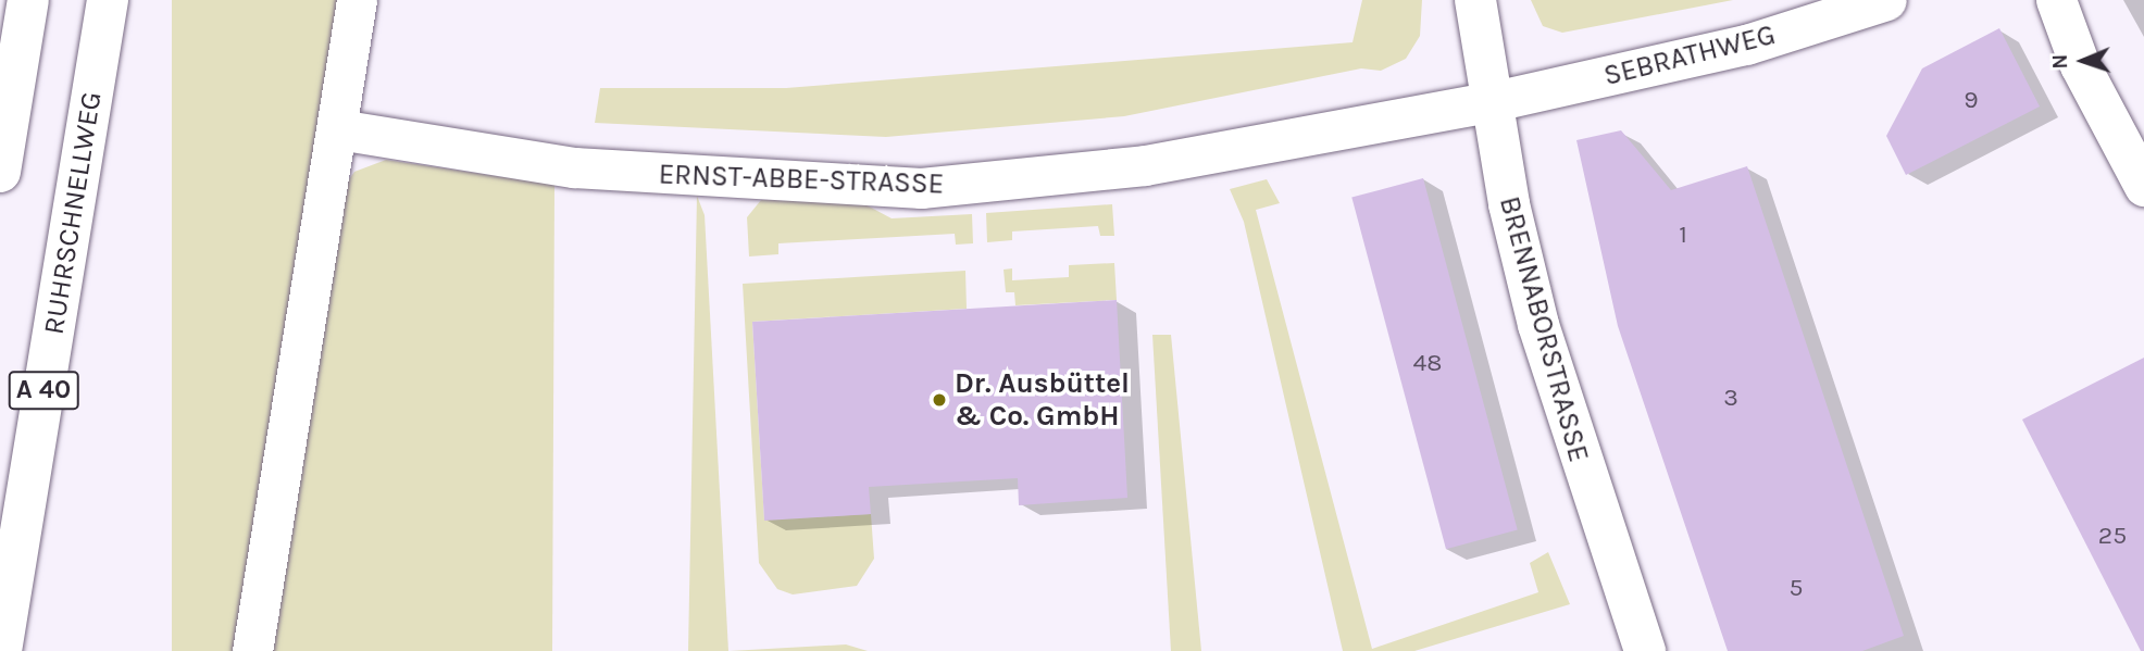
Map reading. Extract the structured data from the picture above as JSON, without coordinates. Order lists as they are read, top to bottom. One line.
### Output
{"streets":{"main road":["RUHRSCHNELLWEG","BRENNABORSTRASSE","A 40"],"street":["SEBRATHWEG","ERNST-ABBE-STRASSE"]},"crossings":[["SEBRATHWEG","ERNST-ABBE-STRASSE"],["SEBRATHWEG","BRENNABORSTRASSE"],["ERNST-ABBE-STRASSE","BRENNABORSTRASSE"]],"places":["Dr. Ausbüttel & Co. GmbH"],"house_numbers":["9","1","48","3","25","5"],"north":"left"}
